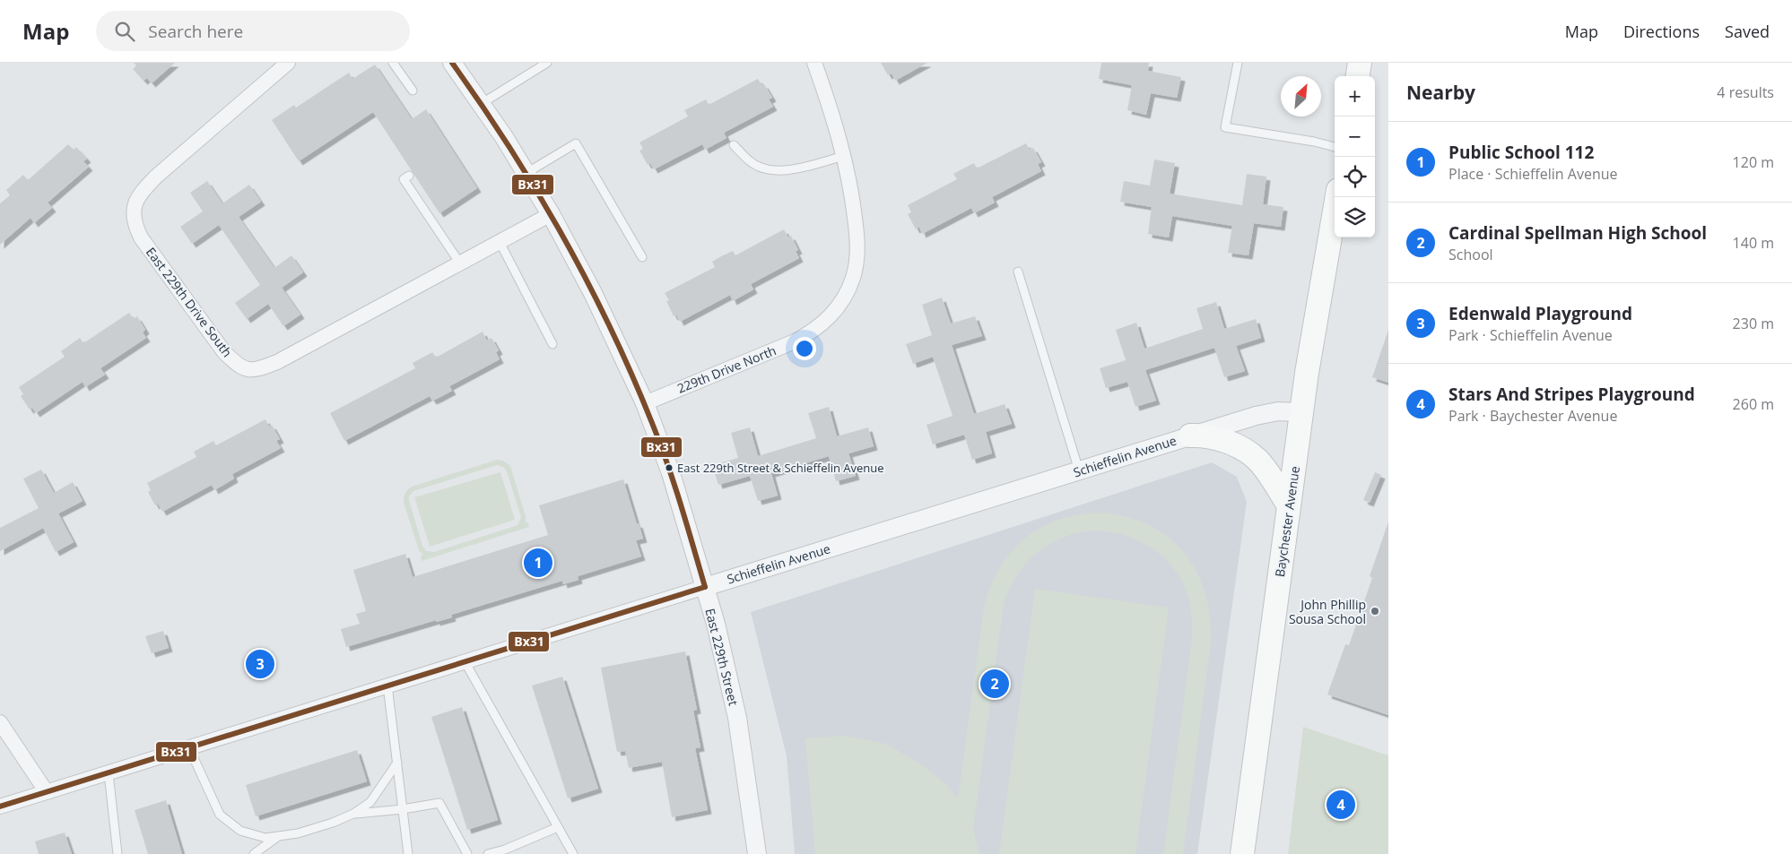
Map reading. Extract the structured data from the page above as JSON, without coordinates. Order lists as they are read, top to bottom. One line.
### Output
{"streets":{"main road":["Baychester Avenue"],"street":["East 229th Drive South","229th Drive North","Schieffelin Avenue","East 229th Street"]},"crossings":[["East 229th Drive South","East 229th Street"],["229th Drive North","East 229th Street"],["Schieffelin Avenue","Baychester Avenue"],["Schieffelin Avenue","East 229th Street"]],"places":["East 229th Street & Schieffelin Avenue","John Phillip Sousa School"],"lines":["transit line Bx31"],"north":"top right","page":{"header":"Map","search":"Search here","nav":["Map","Directions","Saved"],"heading":["Nearby","4 results"],"map_buttons":["+","−"],"list":[{"mark":"1","name":"Public School 112","note":"Place · Schieffelin Avenue","value":"120 m"},{"mark":"2","name":"Cardinal Spellman High School","note":"School","value":"140 m"},{"mark":"3","name":"Edenwald Playground","note":"Park · Schieffelin Avenue","value":"230 m"},{"mark":"4","name":"Stars And Stripes Playground","note":"Park · Baychester Avenue","value":"260 m"}],"pins":["1","3","2","4"]}}
